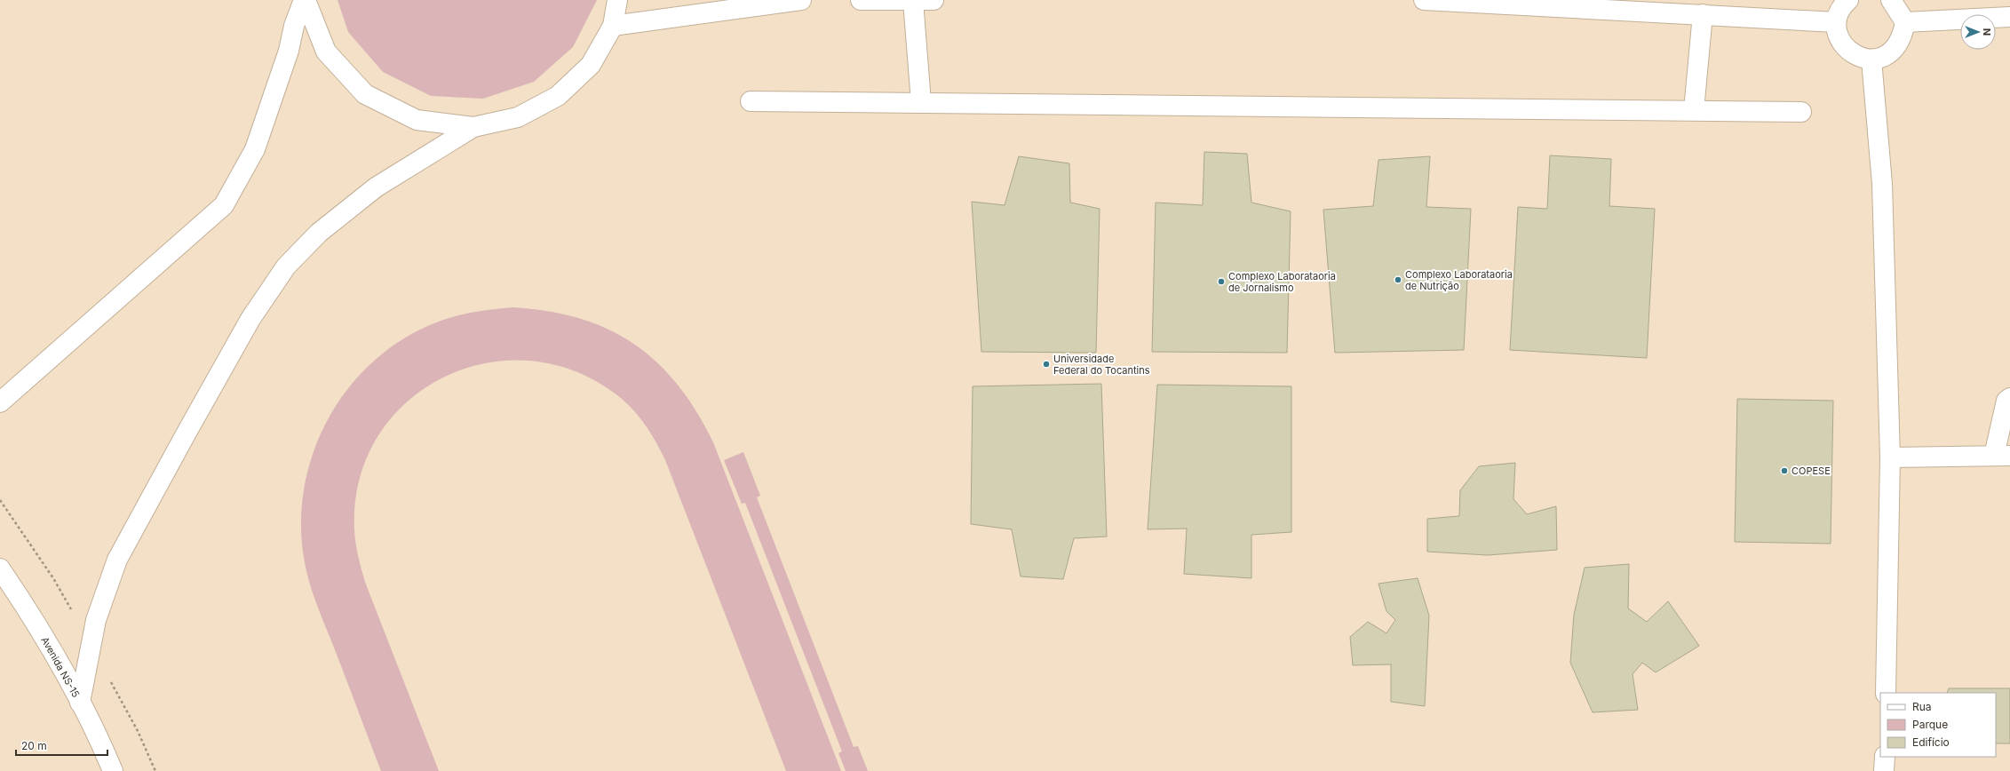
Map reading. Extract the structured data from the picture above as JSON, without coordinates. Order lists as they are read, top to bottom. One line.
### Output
{"streets":{"street":["Avenida NS-15"]},"places":["Complexo Laborataoria de Nutrição","Complexo Laborataoria de Jornalismo","Universidade Federal do Tocantins","COPESE"],"legend":["Rua","Parque","Edifício"],"scale_bar":"20 m","north":"right"}
